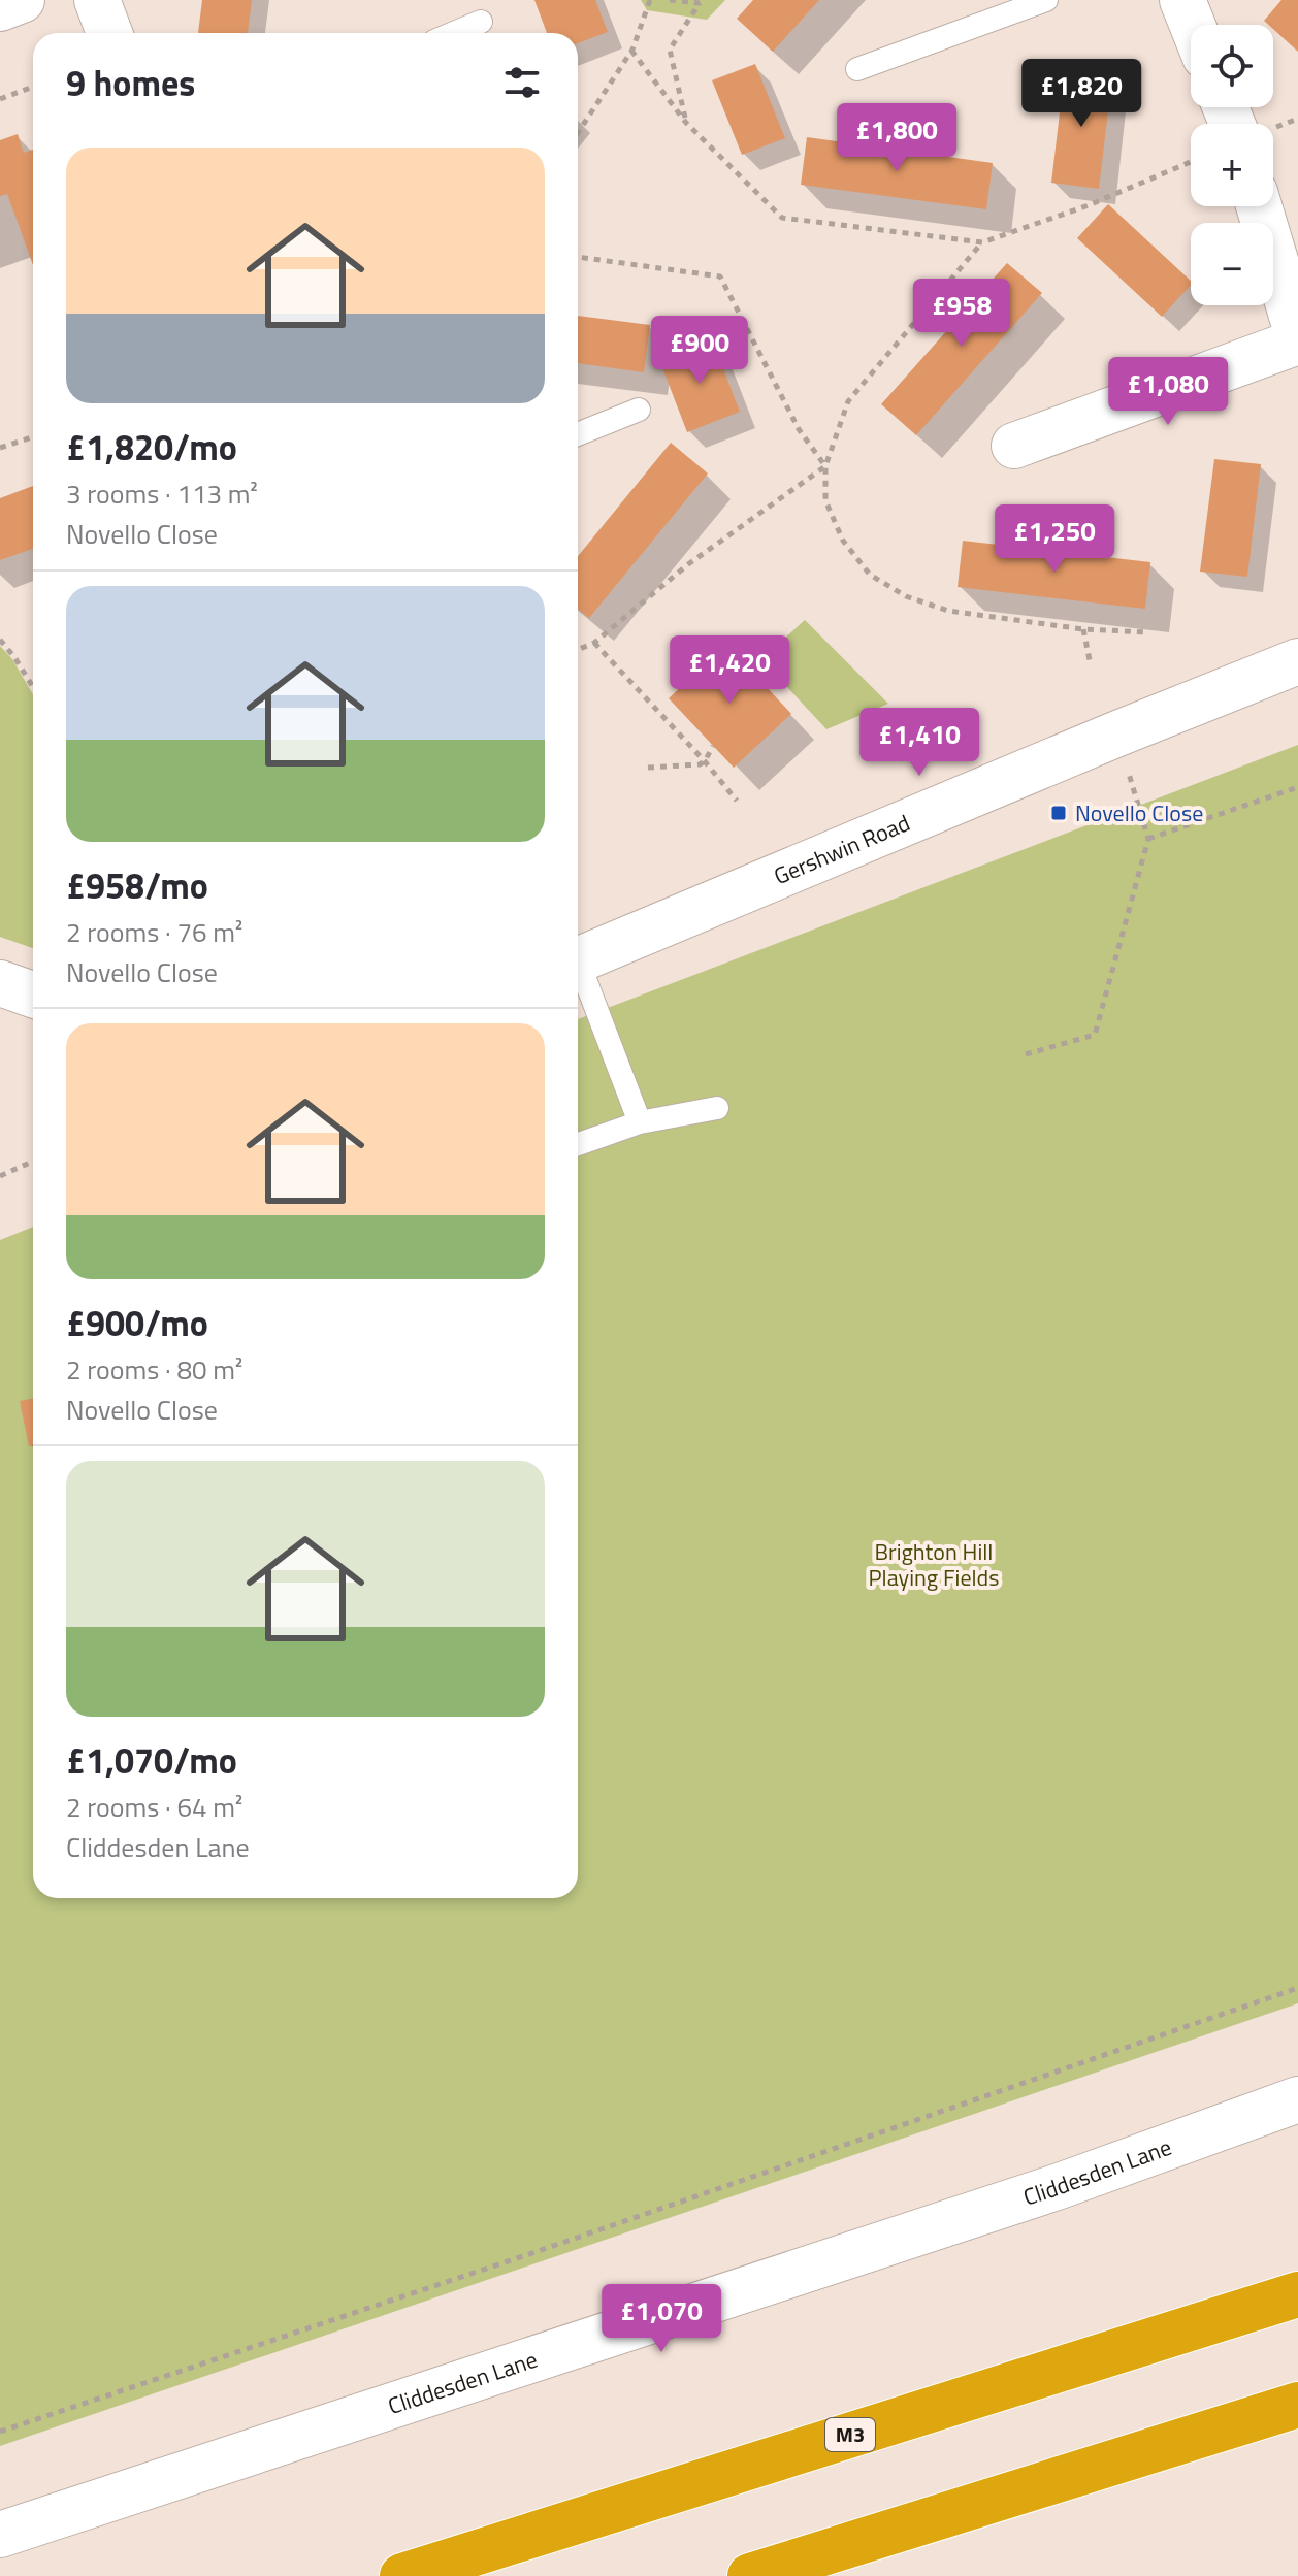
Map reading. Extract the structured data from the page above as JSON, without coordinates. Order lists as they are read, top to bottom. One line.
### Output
{"streets":{"highway":["M3"],"street":["Gershwin Road","Cliddesden Lane"]},"parks":["Brighton Hill Playing Fields"],"places":{"transit":["Novello Close"]},"page":{"map_buttons":["+","−"],"heading":"9 homes","price":["£1,820","£1,800","£958","£900","£1,080","£1,250","£1,420","£1,410","£1,070"],"list":[{"name":"£1,820/mo","note":"3 rooms · 113 m² · Novello Close"},{"name":"£958/mo","note":"2 rooms · 76 m² · Novello Close"},{"name":"£900/mo","note":"2 rooms · 80 m² · Novello Close"},{"name":"£1,070/mo","note":"2 rooms · 64 m² · Cliddesden Lane"}]}}
